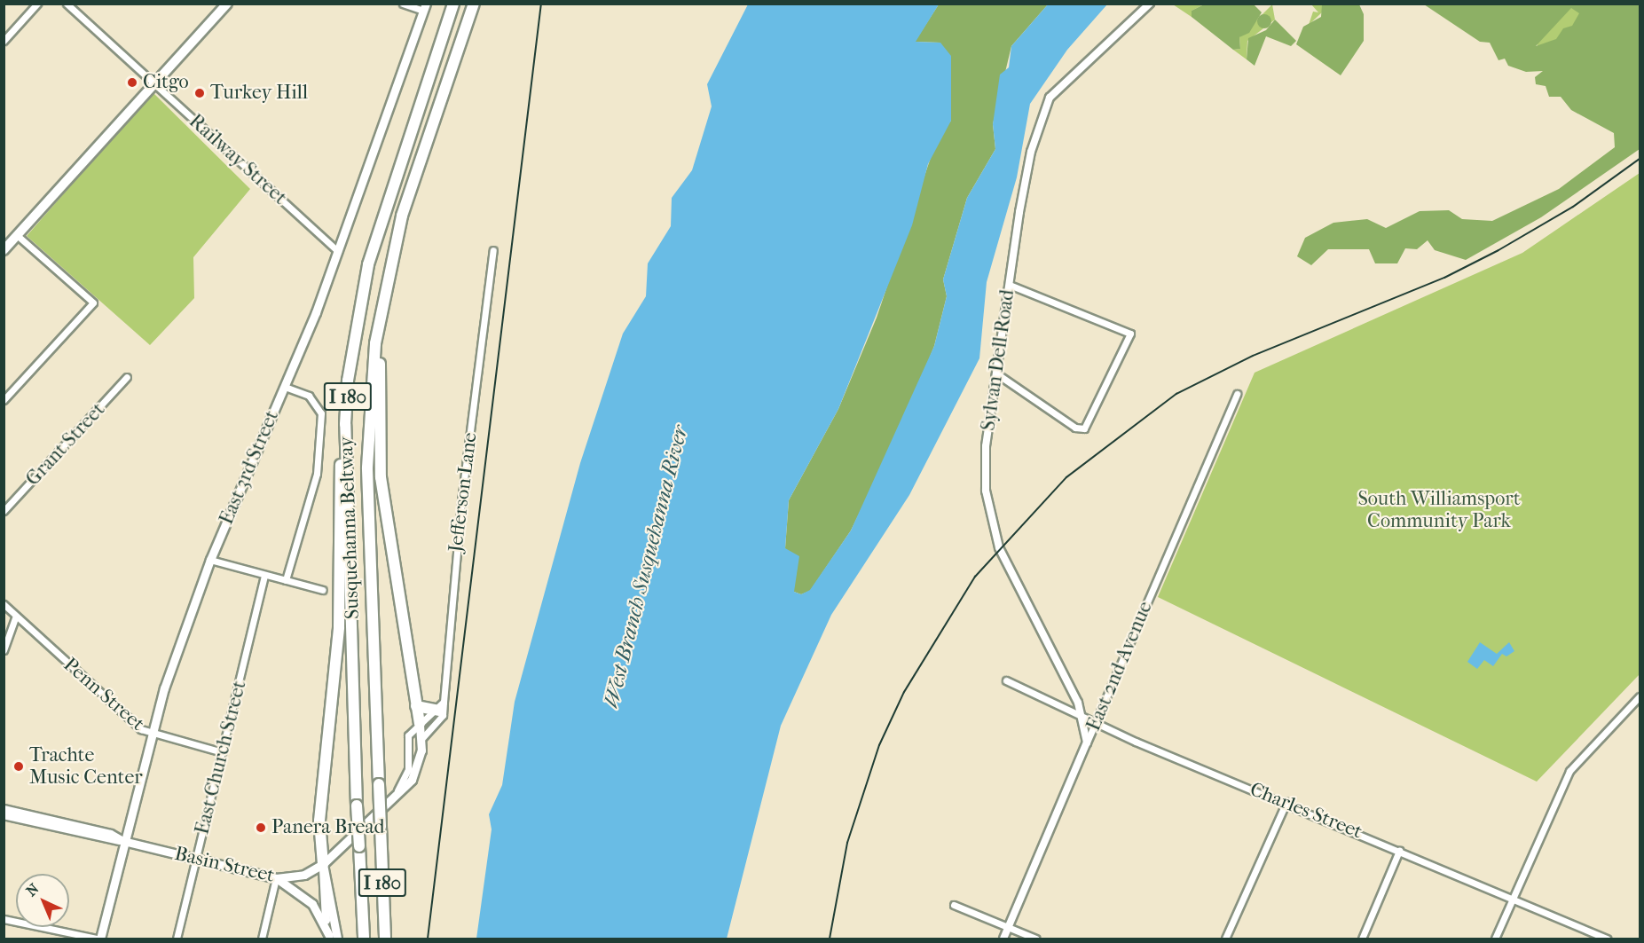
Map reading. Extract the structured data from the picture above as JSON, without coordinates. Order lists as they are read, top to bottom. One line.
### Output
{"streets":{"highway":["I 180","Susquehanna Beltway"],"main road":["East 3rd Street","Basin Street"],"street":["Railway Street","Sylvan Dell Road","Grant Street","Jefferson Lane","East 2nd Avenue","Penn Street","East Church Street","Charles Street"]},"crossings":[["Railway Street","East 3rd Street"],["Sylvan Dell Road","East 2nd Avenue"],["Sylvan Dell Road","Charles Street"],["East 3rd Street","Penn Street"],["East 3rd Street","Basin Street"],["East 2nd Avenue","Charles Street"],["Penn Street","East Church Street"],["East Church Street","Basin Street"]],"water":["West Branch Susquehanna River"],"parks":["South Williamsport Community Park"],"places":["Citgo","Turkey Hill","Trachte Music Center","Panera Bread"],"north":"top left"}
